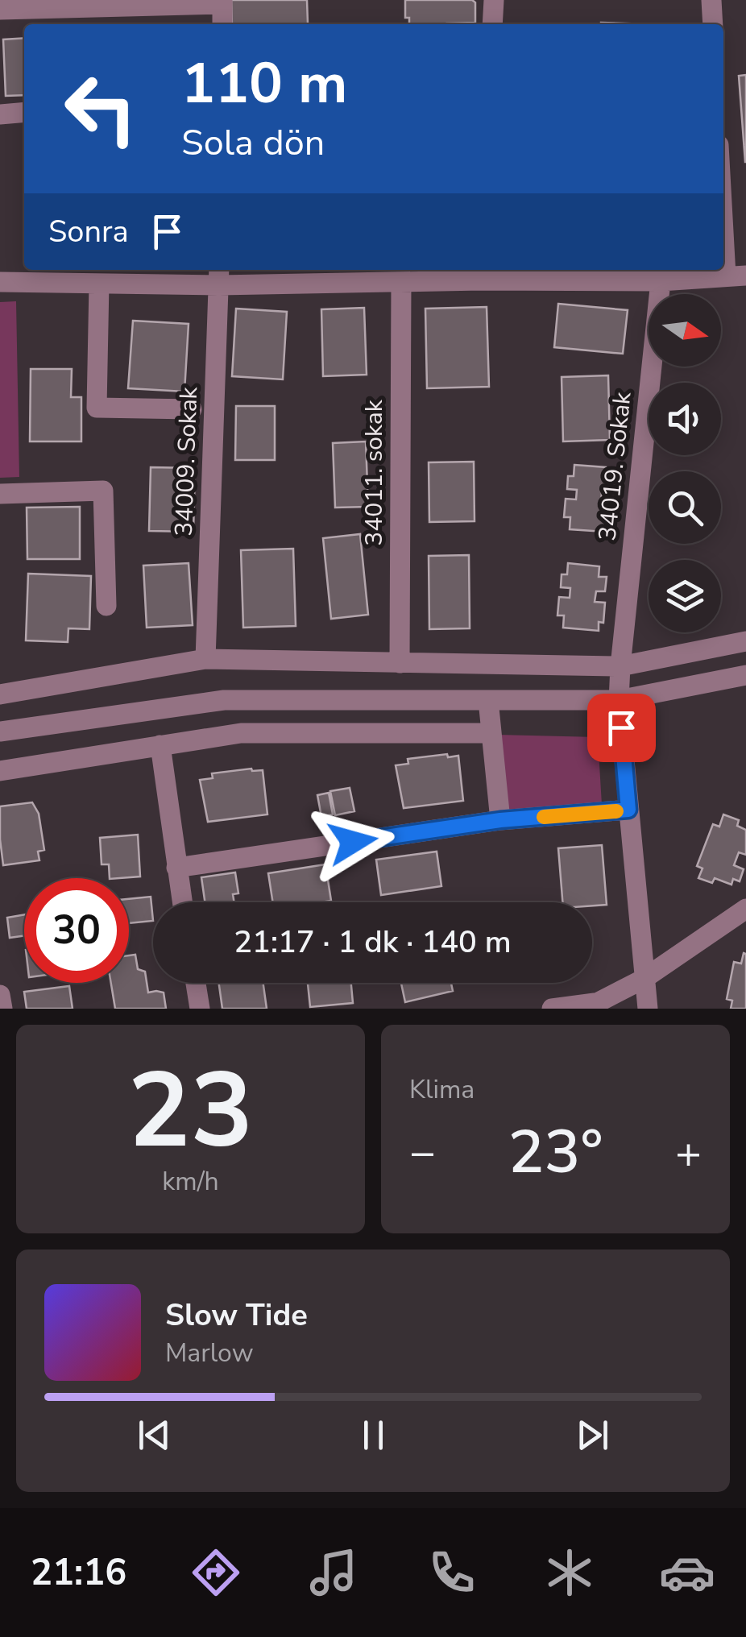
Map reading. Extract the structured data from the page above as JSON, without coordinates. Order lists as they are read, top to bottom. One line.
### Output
{"streets":{"street":["34009. Sokak","34019. Sokak","34011. sokak"]},"north":"right","page":{"turn":["110 m","Sola dön"],"then":"Sonra","limit":"30","trip":"21:17 · 1 dk · 140 m","tile":[["23","km/h"],"Klima"],"heat":["−","23°","+"],"song":["Slow Tide","Marlow"],"tabs":"21:16"}}
